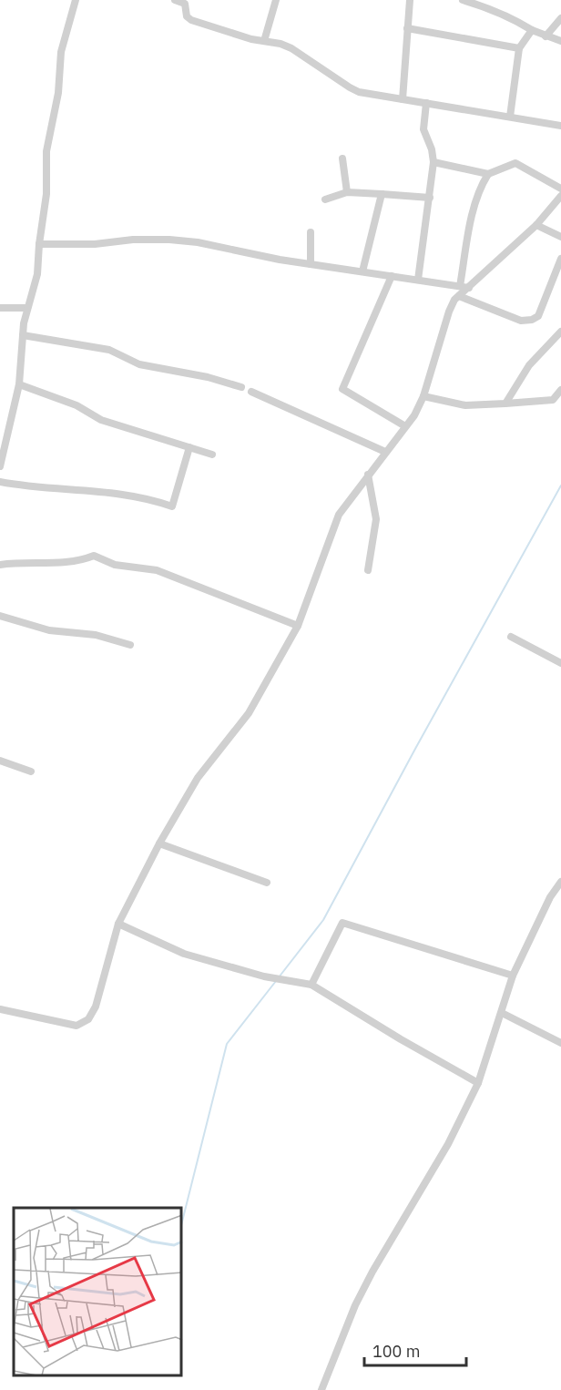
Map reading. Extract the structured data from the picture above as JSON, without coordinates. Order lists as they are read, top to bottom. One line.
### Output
{"scale_bar":"100 m"}
